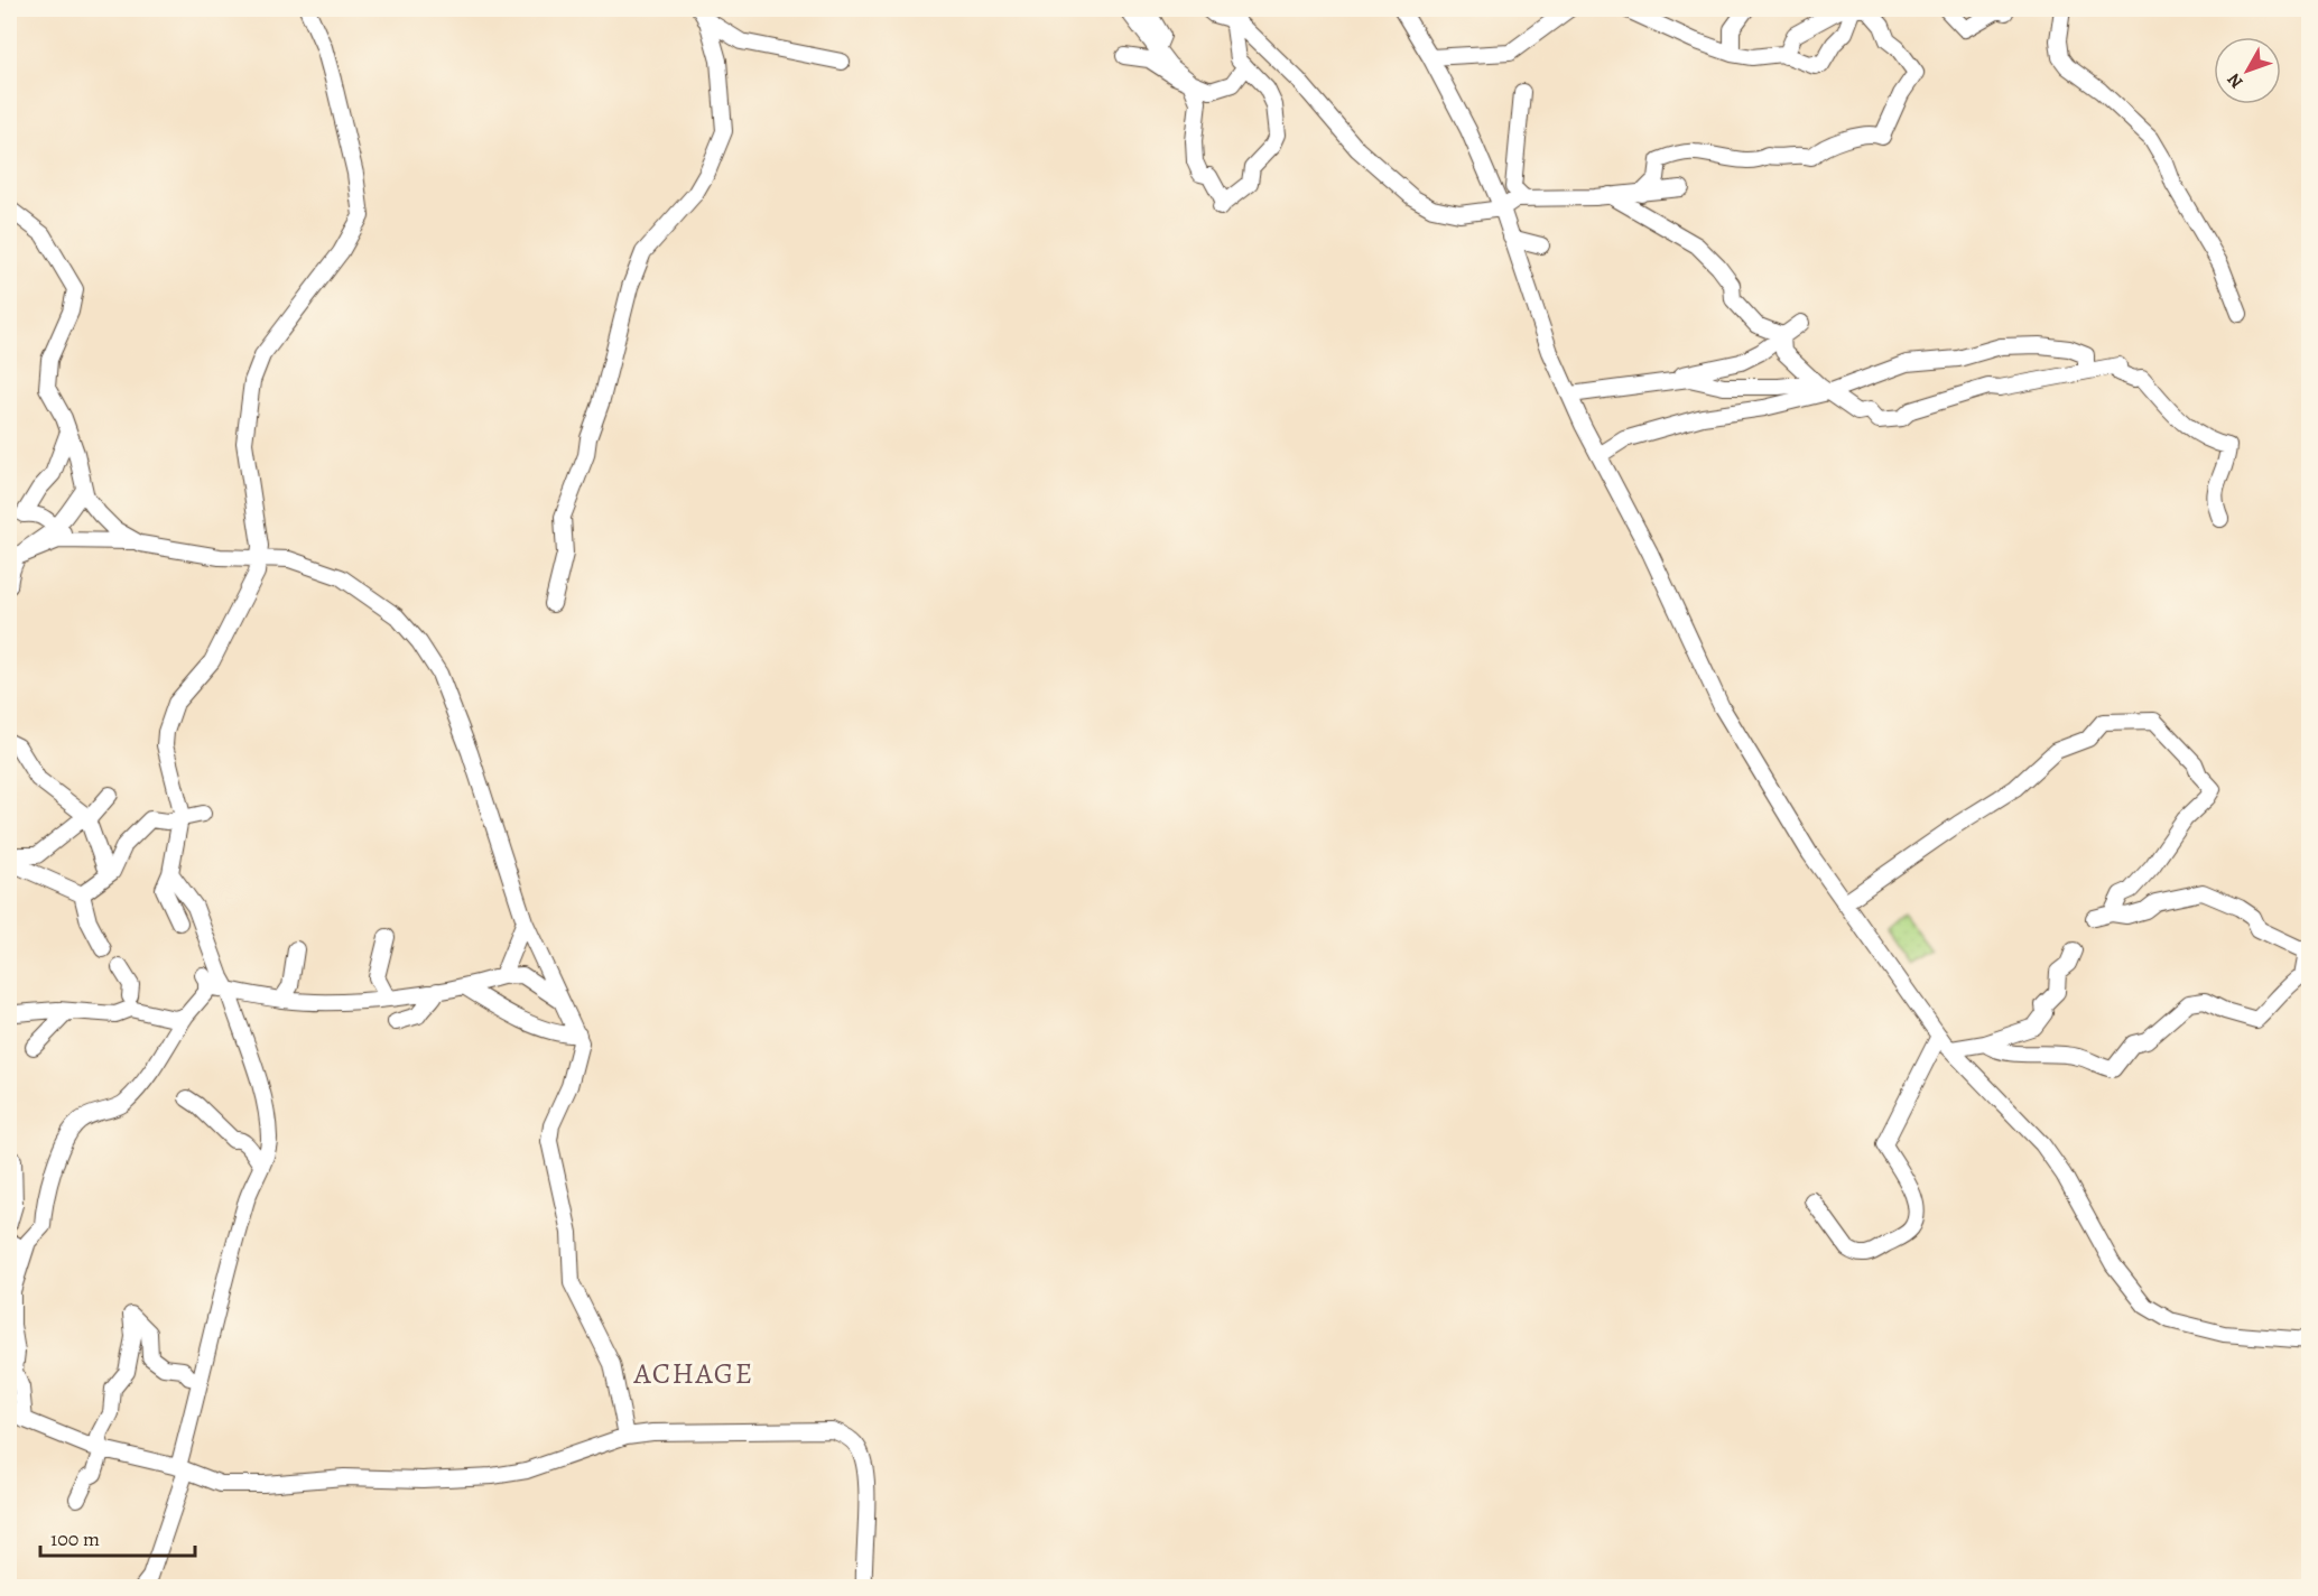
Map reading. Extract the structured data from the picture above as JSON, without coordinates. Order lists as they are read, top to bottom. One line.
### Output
{"districts":["ACHAGE"],"scale_bar":"100 m","north":"bottom left"}
